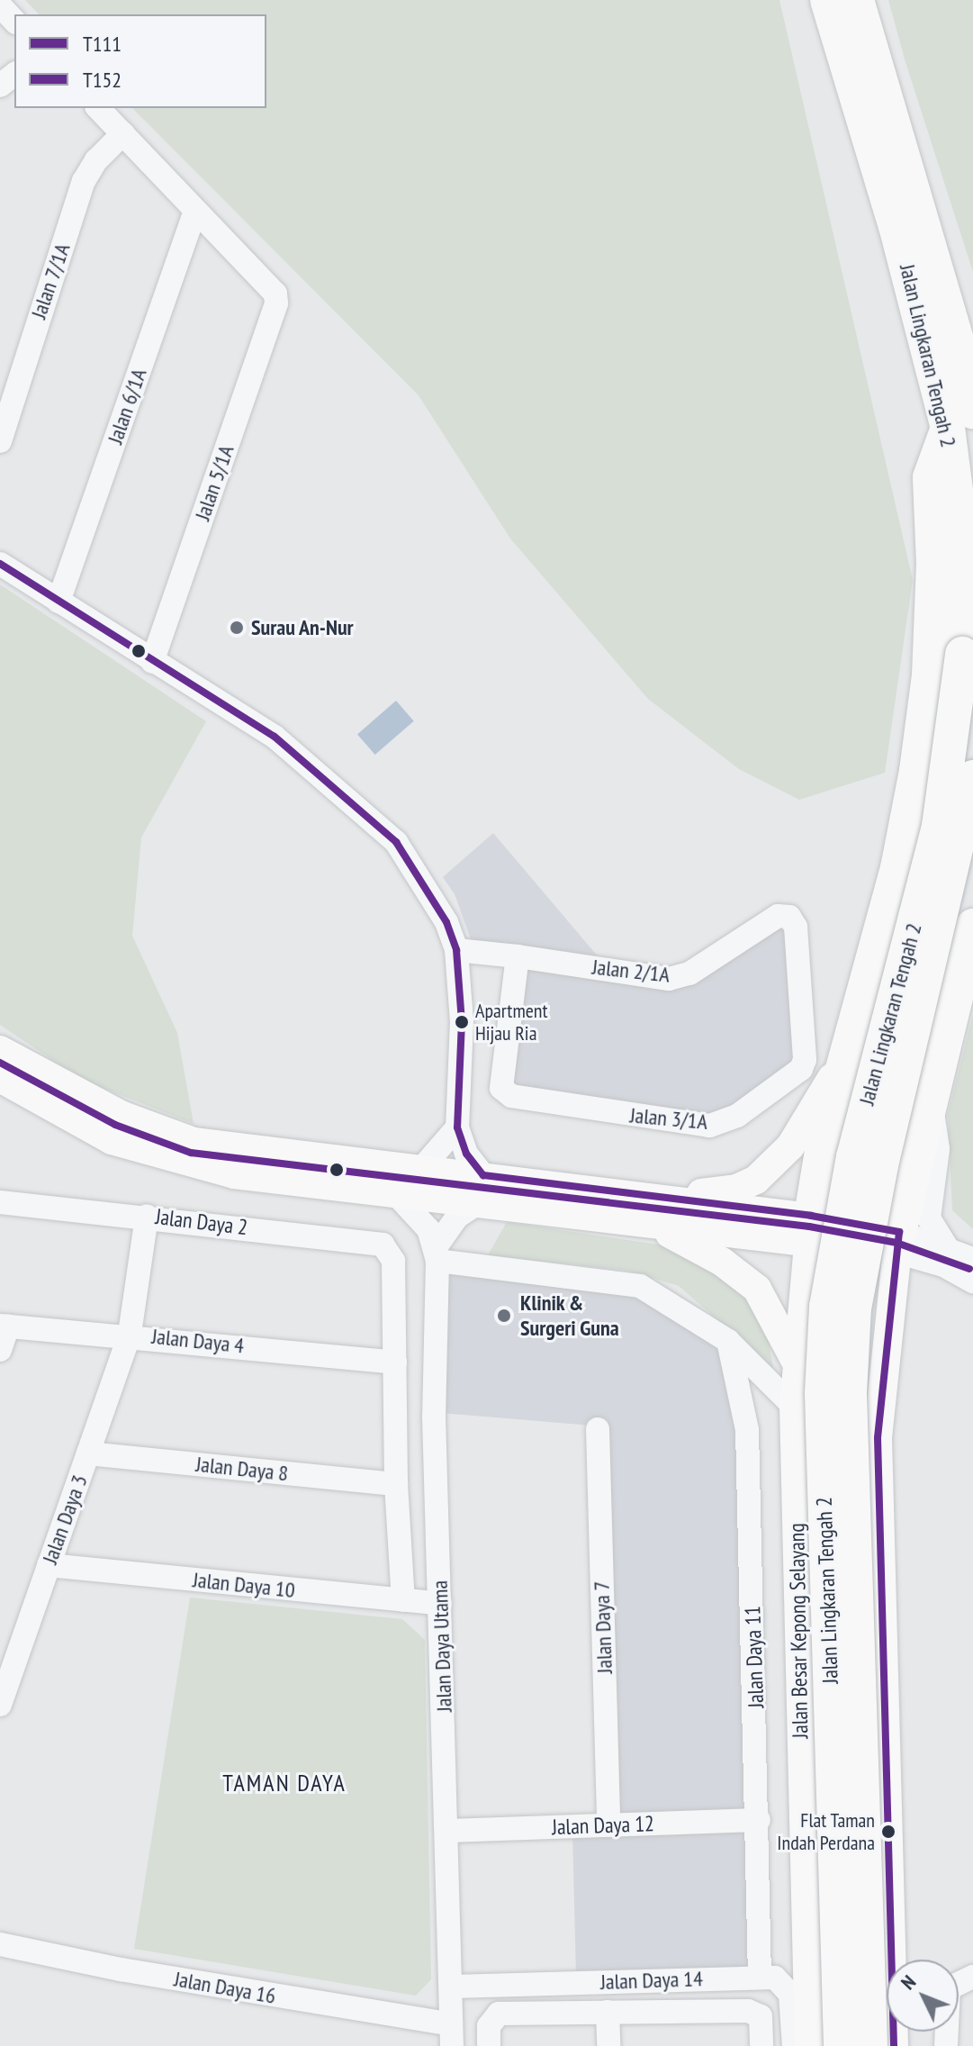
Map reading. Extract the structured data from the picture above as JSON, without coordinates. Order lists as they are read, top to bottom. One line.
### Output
{"streets":{"highway":["Jalan Lingkaran Tengah 2"],"main road":["Jalan Besar Kepong Selayang"],"street":["Jalan 7/1A","Jalan 6/1A","Jalan 5/1A","Jalan 2/1A","Jalan 3/1A","Jalan Daya 2","Jalan Daya 4","Jalan Daya 8","Jalan Daya 3","Jalan Daya 10","Jalan Daya 7","Jalan Daya Utama","Jalan Daya 11","Jalan Daya 12","Jalan Daya 14","Jalan Daya 16"]},"crossings":[["Jalan 6/1A","Jalan 5/1A"],["Jalan 2/1A","Jalan 3/1A"],["Jalan Daya 2","Jalan Daya 4"],["Jalan Daya 2","Jalan Daya 3"],["Jalan Daya 4","Jalan Daya 3"],["Jalan Daya 8","Jalan Daya 3"],["Jalan Daya 3","Jalan Daya 10"],["Jalan Daya 10","Jalan Daya Utama"],["Jalan Daya 7","Jalan Daya 12"],["Jalan Daya Utama","Jalan Daya 12"],["Jalan Daya Utama","Jalan Daya 14"],["Jalan Daya Utama","Jalan Daya 16"],["Jalan Daya 11","Jalan Daya 12"],["Jalan Daya 11","Jalan Daya 14"]],"districts":["TAMAN DAYA"],"places":["Surau An-Nur","Apartment Hijau Ria","Klinik & Surgeri Guna","Flat Taman Indah Perdana"],"lines":["transit line T111","transit line T152"],"legend":["T111","T152"],"north":"top left"}
